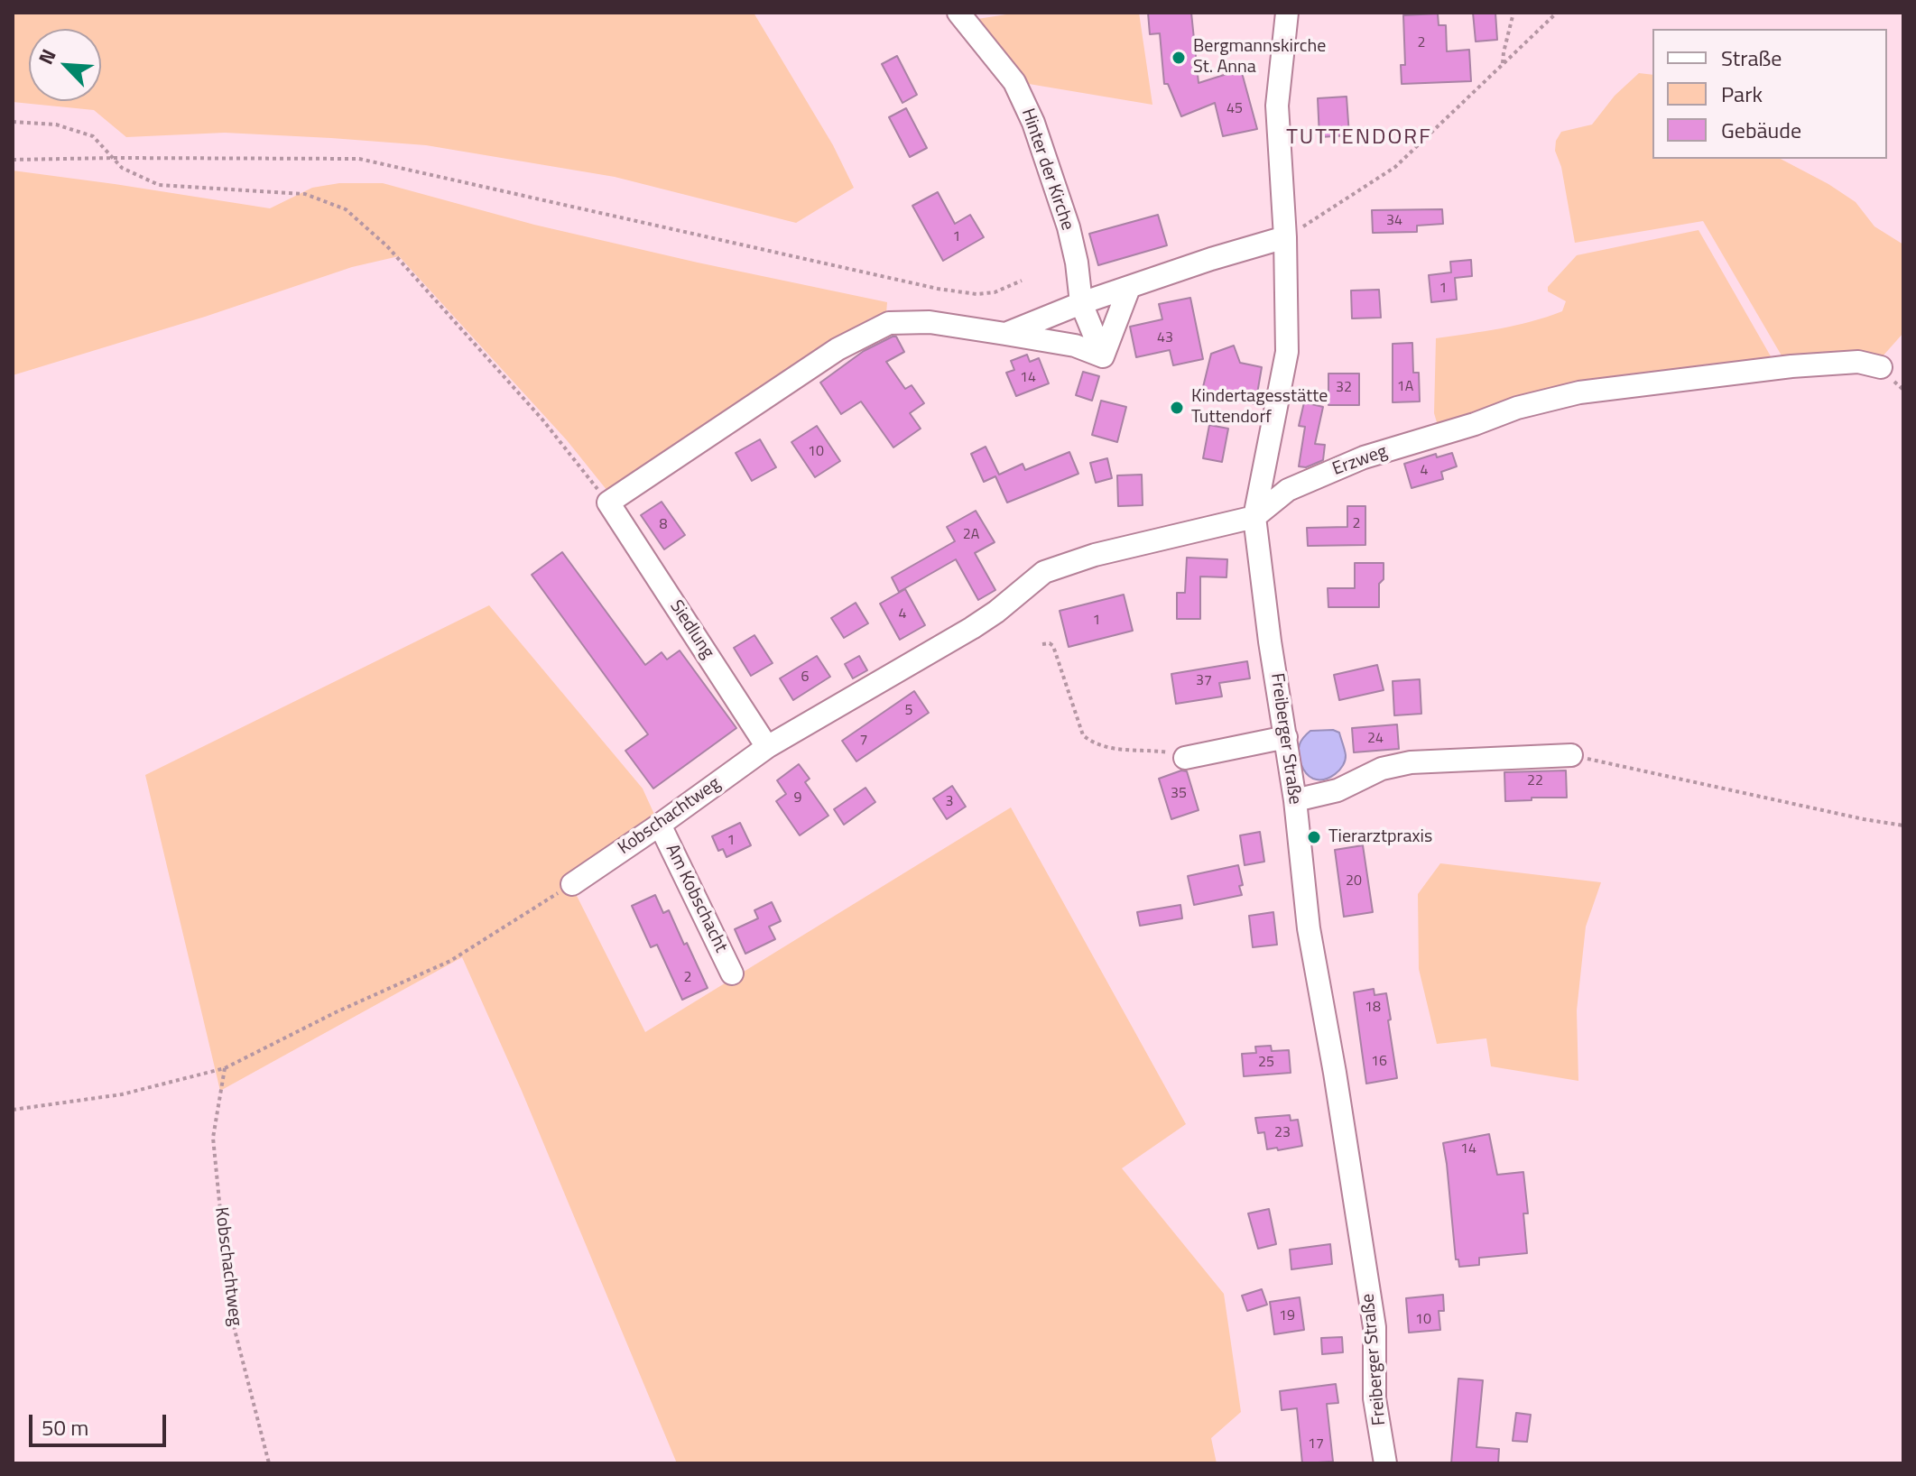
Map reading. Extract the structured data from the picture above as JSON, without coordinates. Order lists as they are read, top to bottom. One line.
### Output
{"streets":{"street":["Hinter der Kirche","Erzweg","Siedlung","Freiberger Straße","Kobschachtweg","Am Kobschacht"]},"crossings":[["Erzweg","Freiberger Straße"],["Siedlung","Kobschachtweg"],["Kobschachtweg","Am Kobschacht"]],"districts":["TUTTENDORF"],"places":["Bergmannskirche St. Anna","Kindertagesstätte Tuttendorf","Tierarztpraxis"],"house_numbers":["2","45","34","1","1","43","14","1A","32","10","4","2","8","2A","4","1","6","37","5","24","7","22","35","9","3","1","20","2","18","16","25","23","14","19","10","17"],"legend":["Straße","Park","Gebäude"],"scale_bar":"50 m","north":"top left"}
